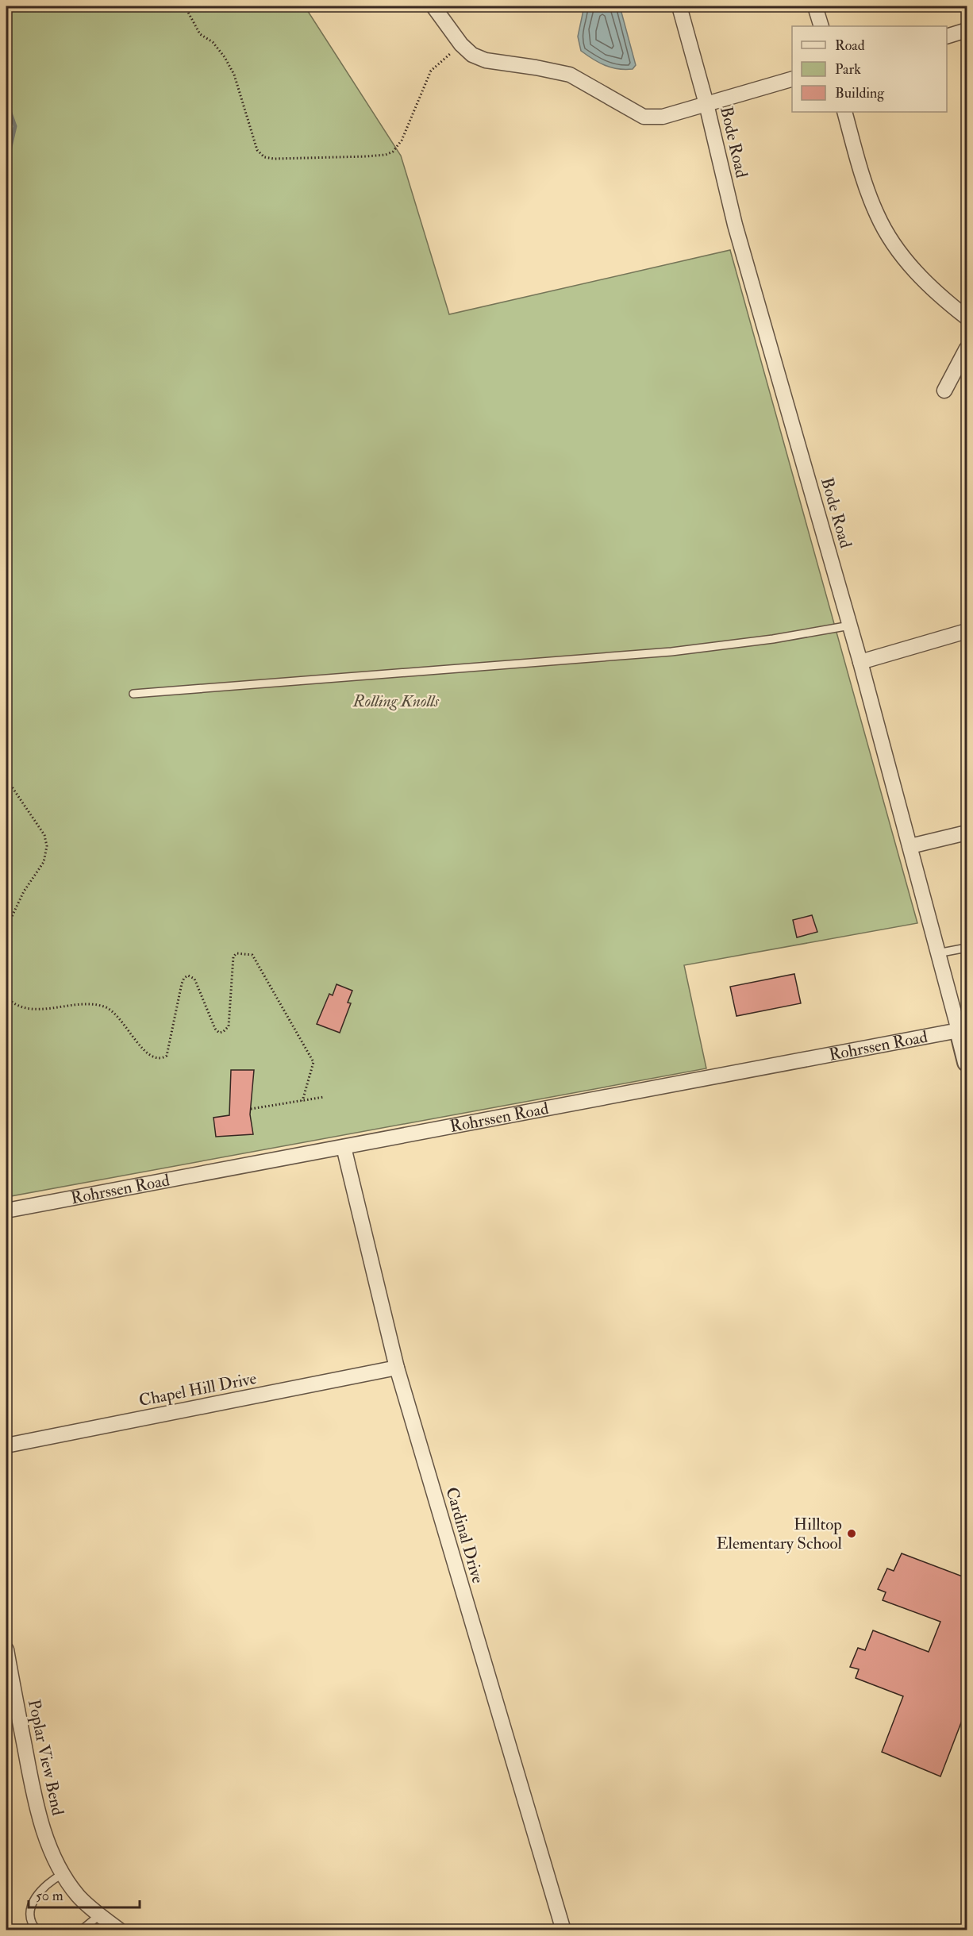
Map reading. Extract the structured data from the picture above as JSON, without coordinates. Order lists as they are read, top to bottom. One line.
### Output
{"streets":{"street":["Bode Road","Rohrssen Road","Chapel Hill Drive","Cardinal Drive","Poplar View Bend"]},"crossings":[["Bode Road","Rohrssen Road"],["Rohrssen Road","Cardinal Drive"],["Chapel Hill Drive","Cardinal Drive"]],"parks":["Rolling Knolls"],"places":["Hilltop Elementary School"],"legend":["Road","Park","Building"],"scale_bar":"50 m"}
